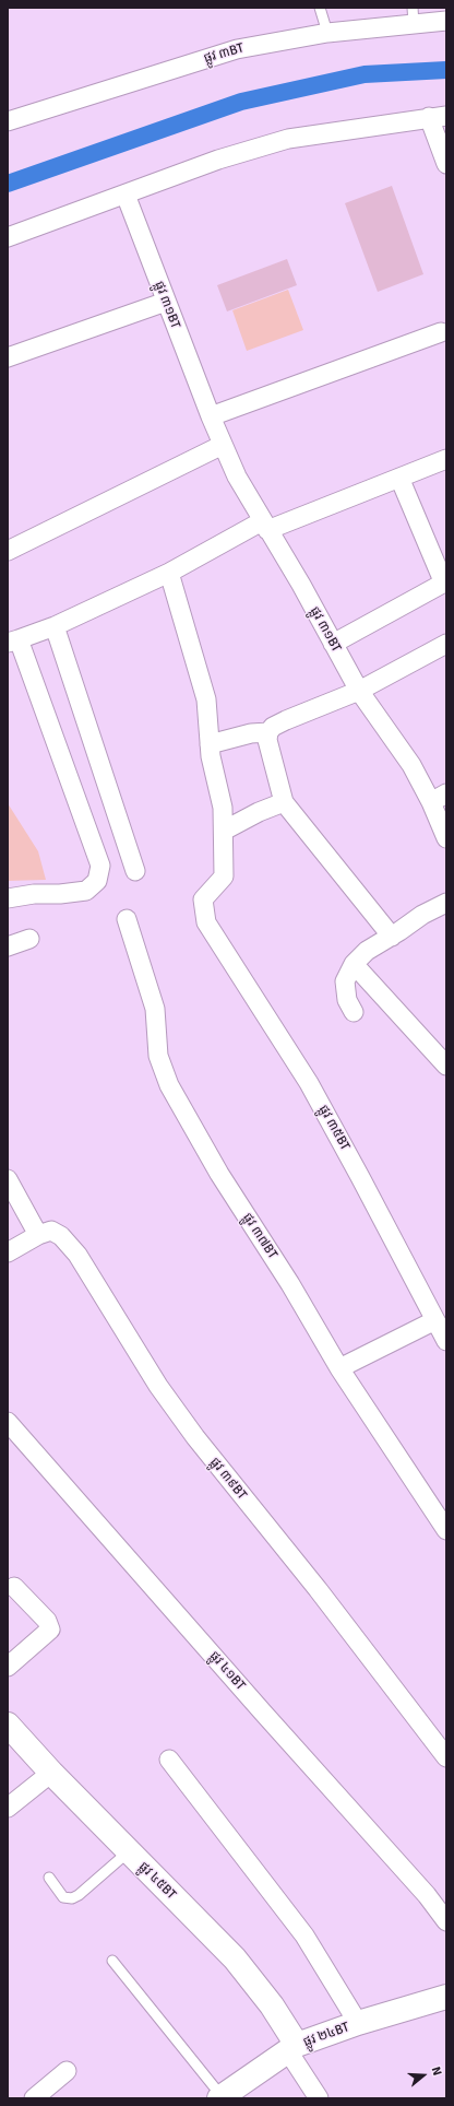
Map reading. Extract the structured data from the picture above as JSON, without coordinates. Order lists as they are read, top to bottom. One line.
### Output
{"streets":{"street":["ផ្លូវ ៣BT","ផ្លូវ ៣១BT","ផ្លូវ ៣៥BT","ផ្លូវ ៣៧BT","ផ្លូវ ៣៩BT","ផ្លូវ ៤១BT","ផ្លូវ ៤៥BT","ផ្លូវ ២៤BT"]},"crossings":[["ផ្លូវ ៤៥BT","ផ្លូវ ២៤BT"]],"north":"right"}
